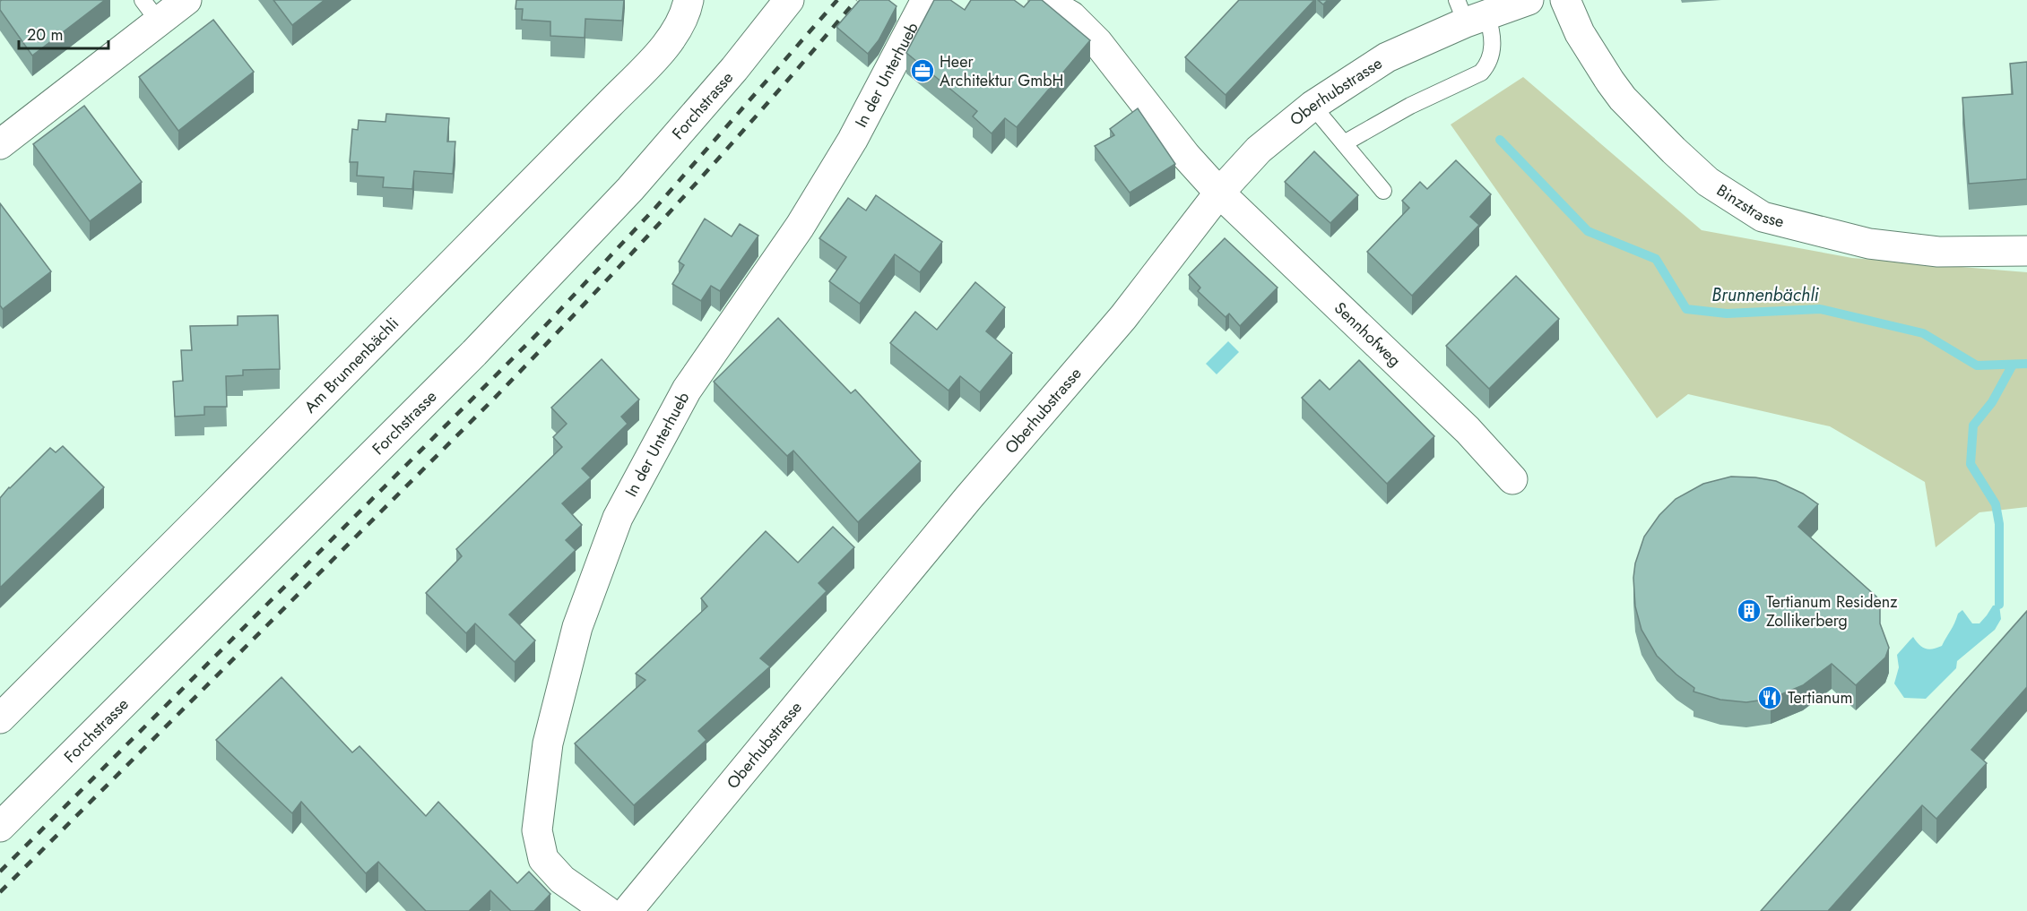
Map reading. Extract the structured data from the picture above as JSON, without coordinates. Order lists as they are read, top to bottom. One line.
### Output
{"streets":{"street":["In der Unterhueb","Oberhubstrasse","Forchstrasse","Binzstrasse","Sennhofweg","Am Brunnenbächli"]},"crossings":[["Oberhubstrasse","Sennhofweg"]],"water":["Brunnenbächli"],"places":{"office":["Heer Architektur GmbH"],"building":["Tertianum Residenz Zollikerberg"],"restaurant":["Tertianum"]},"scale_bar":"20 m"}
